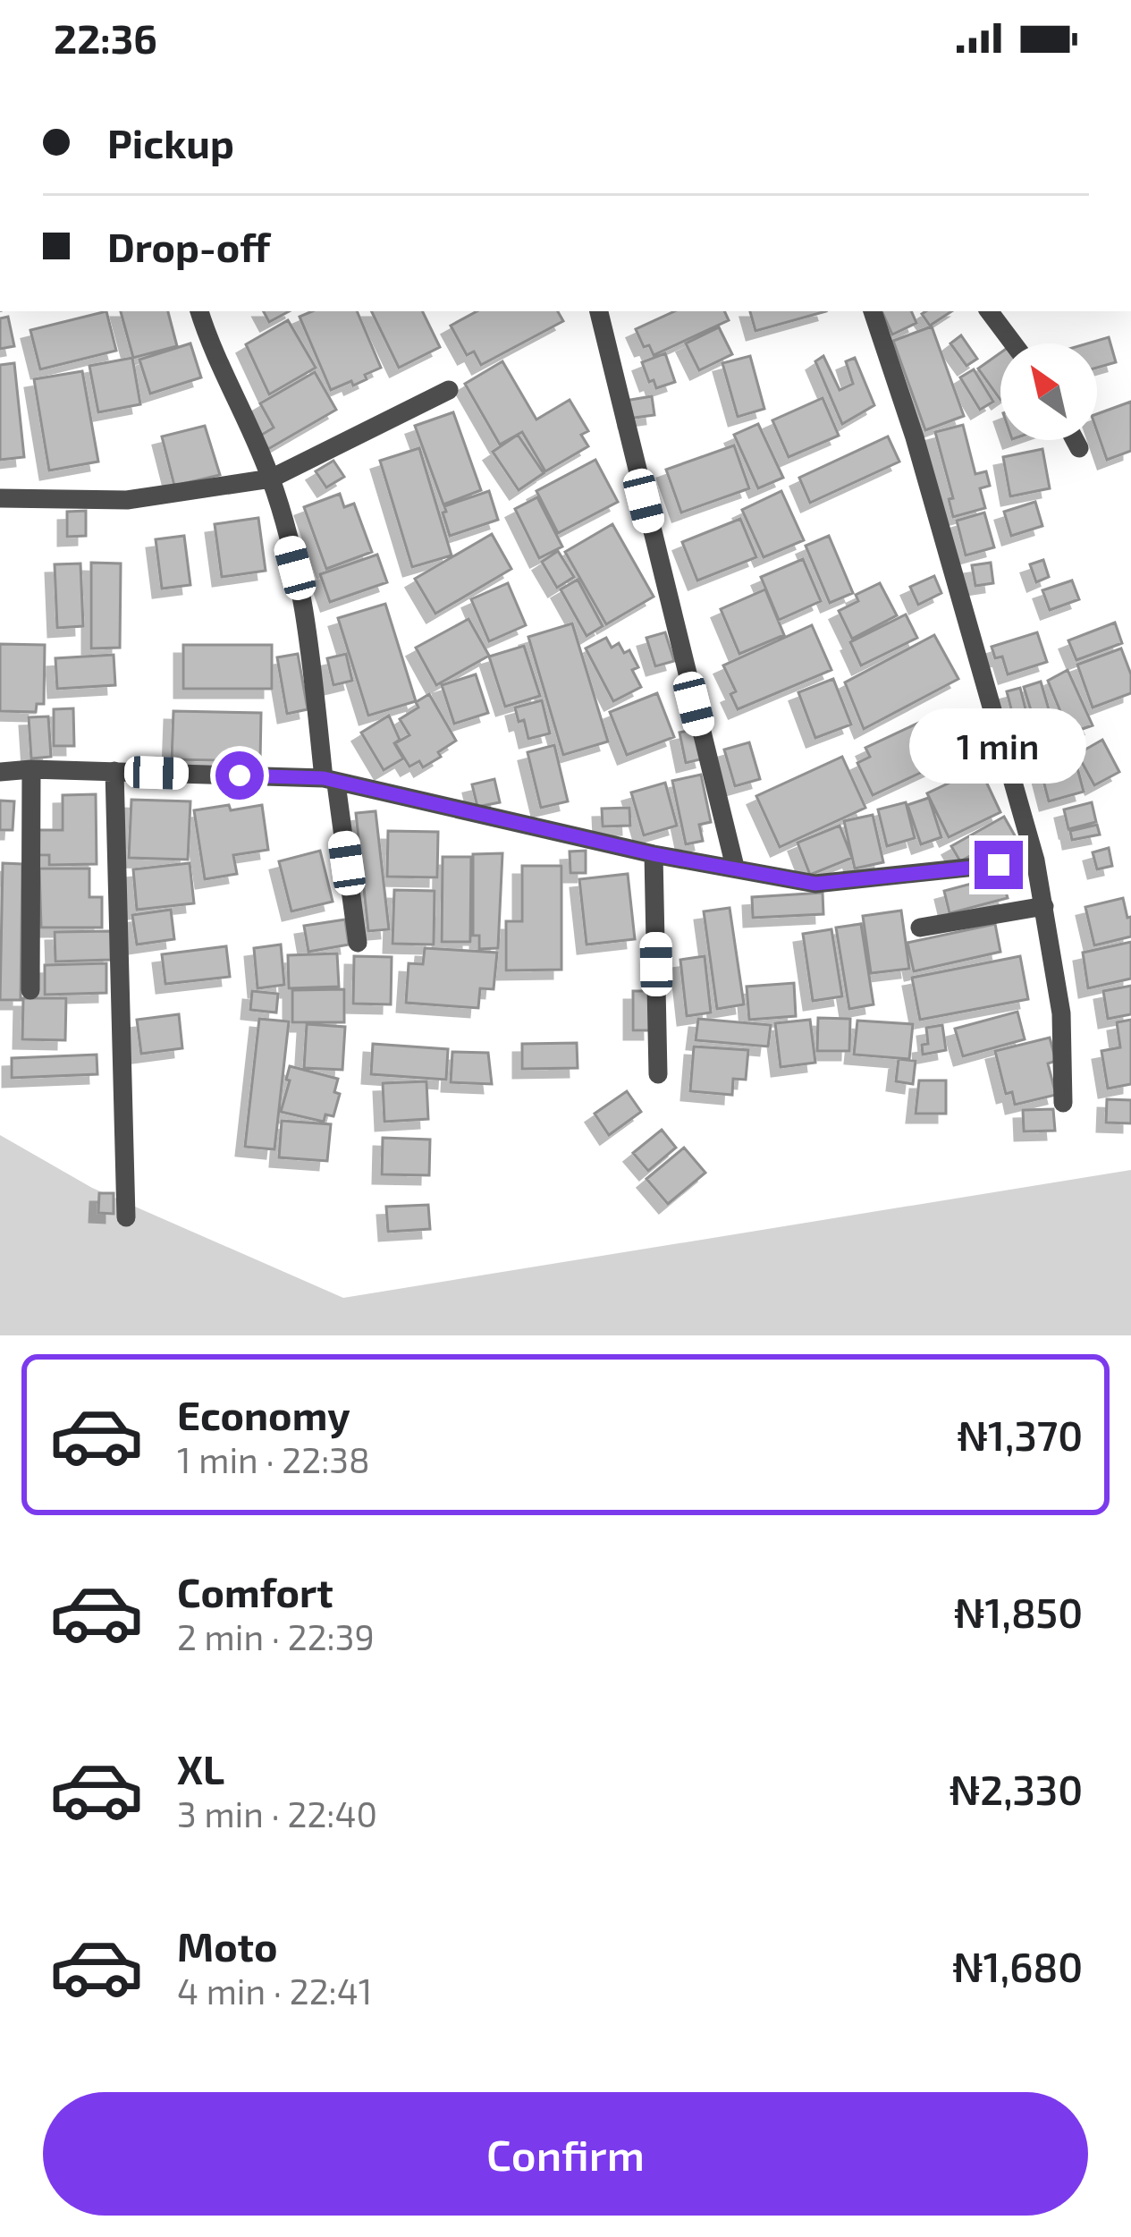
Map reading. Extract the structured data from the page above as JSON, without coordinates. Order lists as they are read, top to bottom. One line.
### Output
{"north":"top left","page":{"status":"22:36","banner":["Pickup","Drop-off"],"bubble":"1 min","list":[{"name":"Economy","note":"1 min · 22:38","value":"₦1,370"},{"name":"Comfort","note":"2 min · 22:39","value":"₦1,850"},{"name":"XL","note":"3 min · 22:40","value":"₦2,330"},{"name":"Moto","note":"4 min · 22:41","value":"₦1,680"}],"buttons":"Confirm"}}
